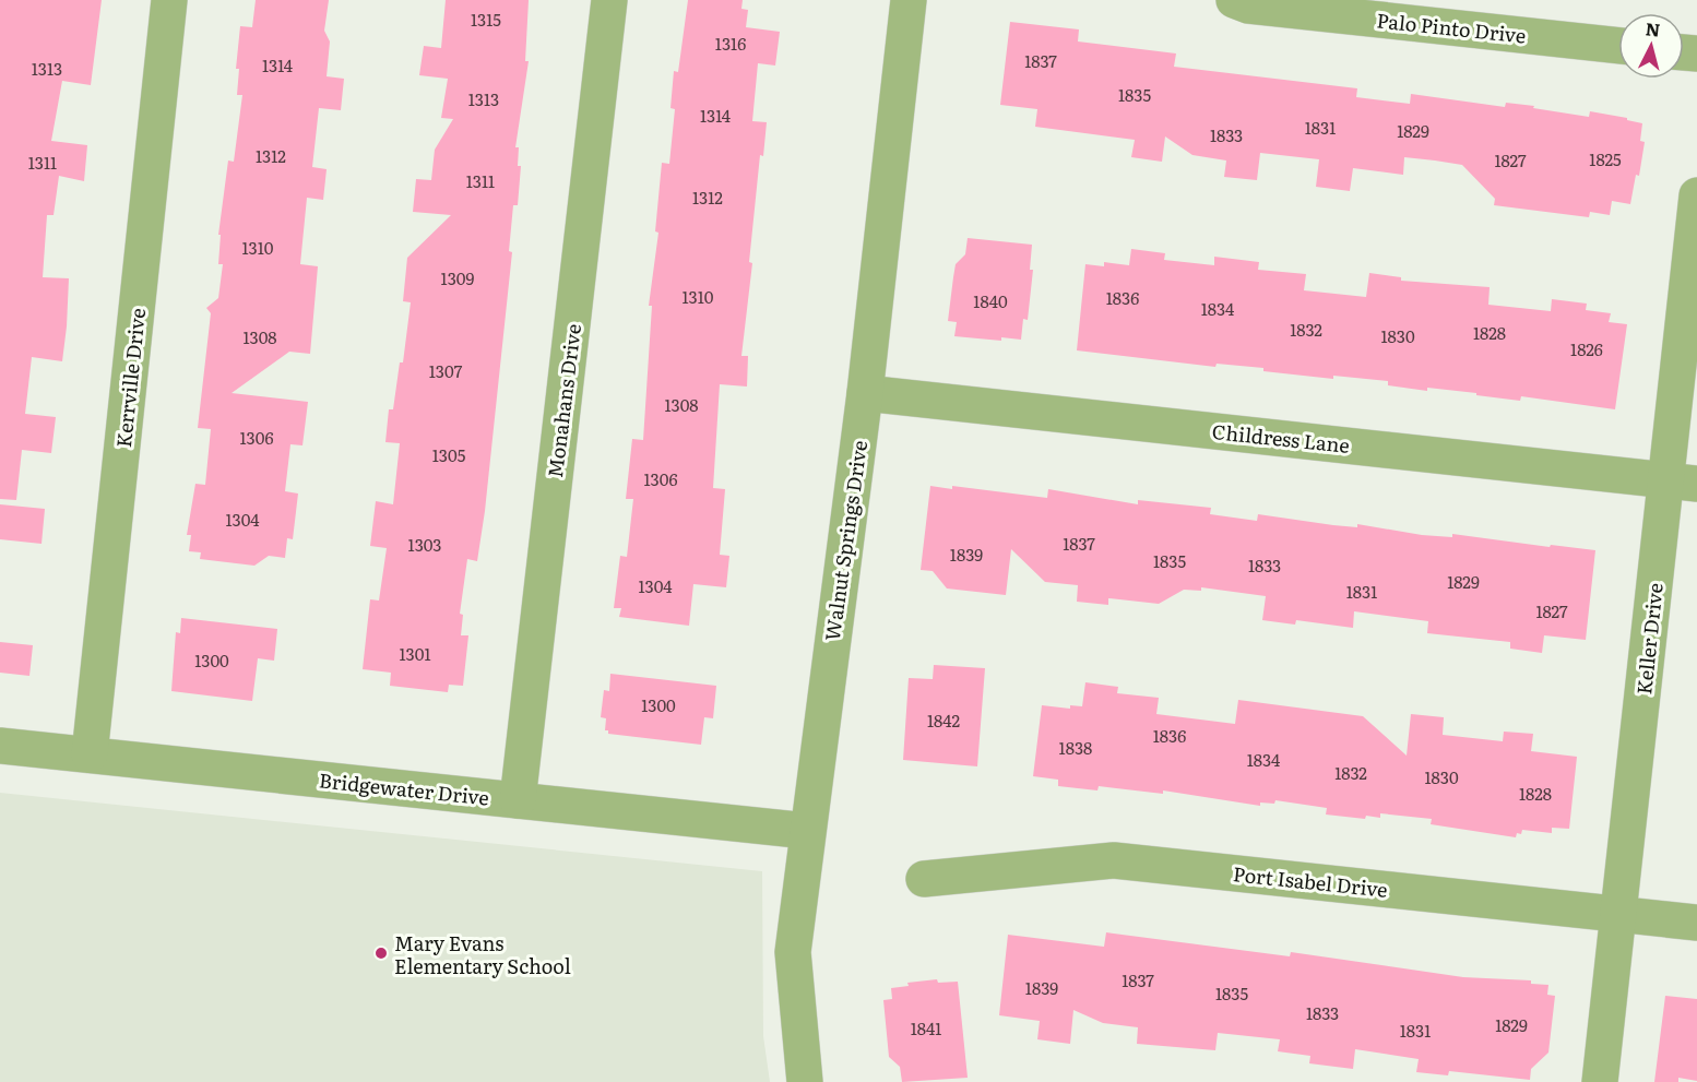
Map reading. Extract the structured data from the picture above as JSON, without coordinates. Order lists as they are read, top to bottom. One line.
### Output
{"streets":{"street":["Palo Pinto Drive","Kerrville Drive","Monahans Drive","Childress Lane","Walnut Springs Drive","Keller Drive","Bridgewater Drive","Port Isabel Drive"]},"crossings":[["Kerrville Drive","Bridgewater Drive"],["Monahans Drive","Bridgewater Drive"],["Childress Lane","Walnut Springs Drive"],["Childress Lane","Keller Drive"],["Walnut Springs Drive","Bridgewater Drive"],["Keller Drive","Port Isabel Drive"]],"places":["Mary Evans Elementary School"],"house_numbers":["1315","1316","1837","1314","1313","1835","1313","1314","1831","1829","1833","1312","1825","1827","1311","1311","1312","1310","1309","1310","1836","1840","1834","1832","1828","1830","1308","1826","1307","1308","1306","1305","1306","1304","1837","1303","1839","1835","1833","1829","1304","1831","1827","1301","1300","1300","1842","1836","1838","1834","1832","1830","1828","1837","1839","1835","1833","1829","1841","1831"],"north":"top"}
